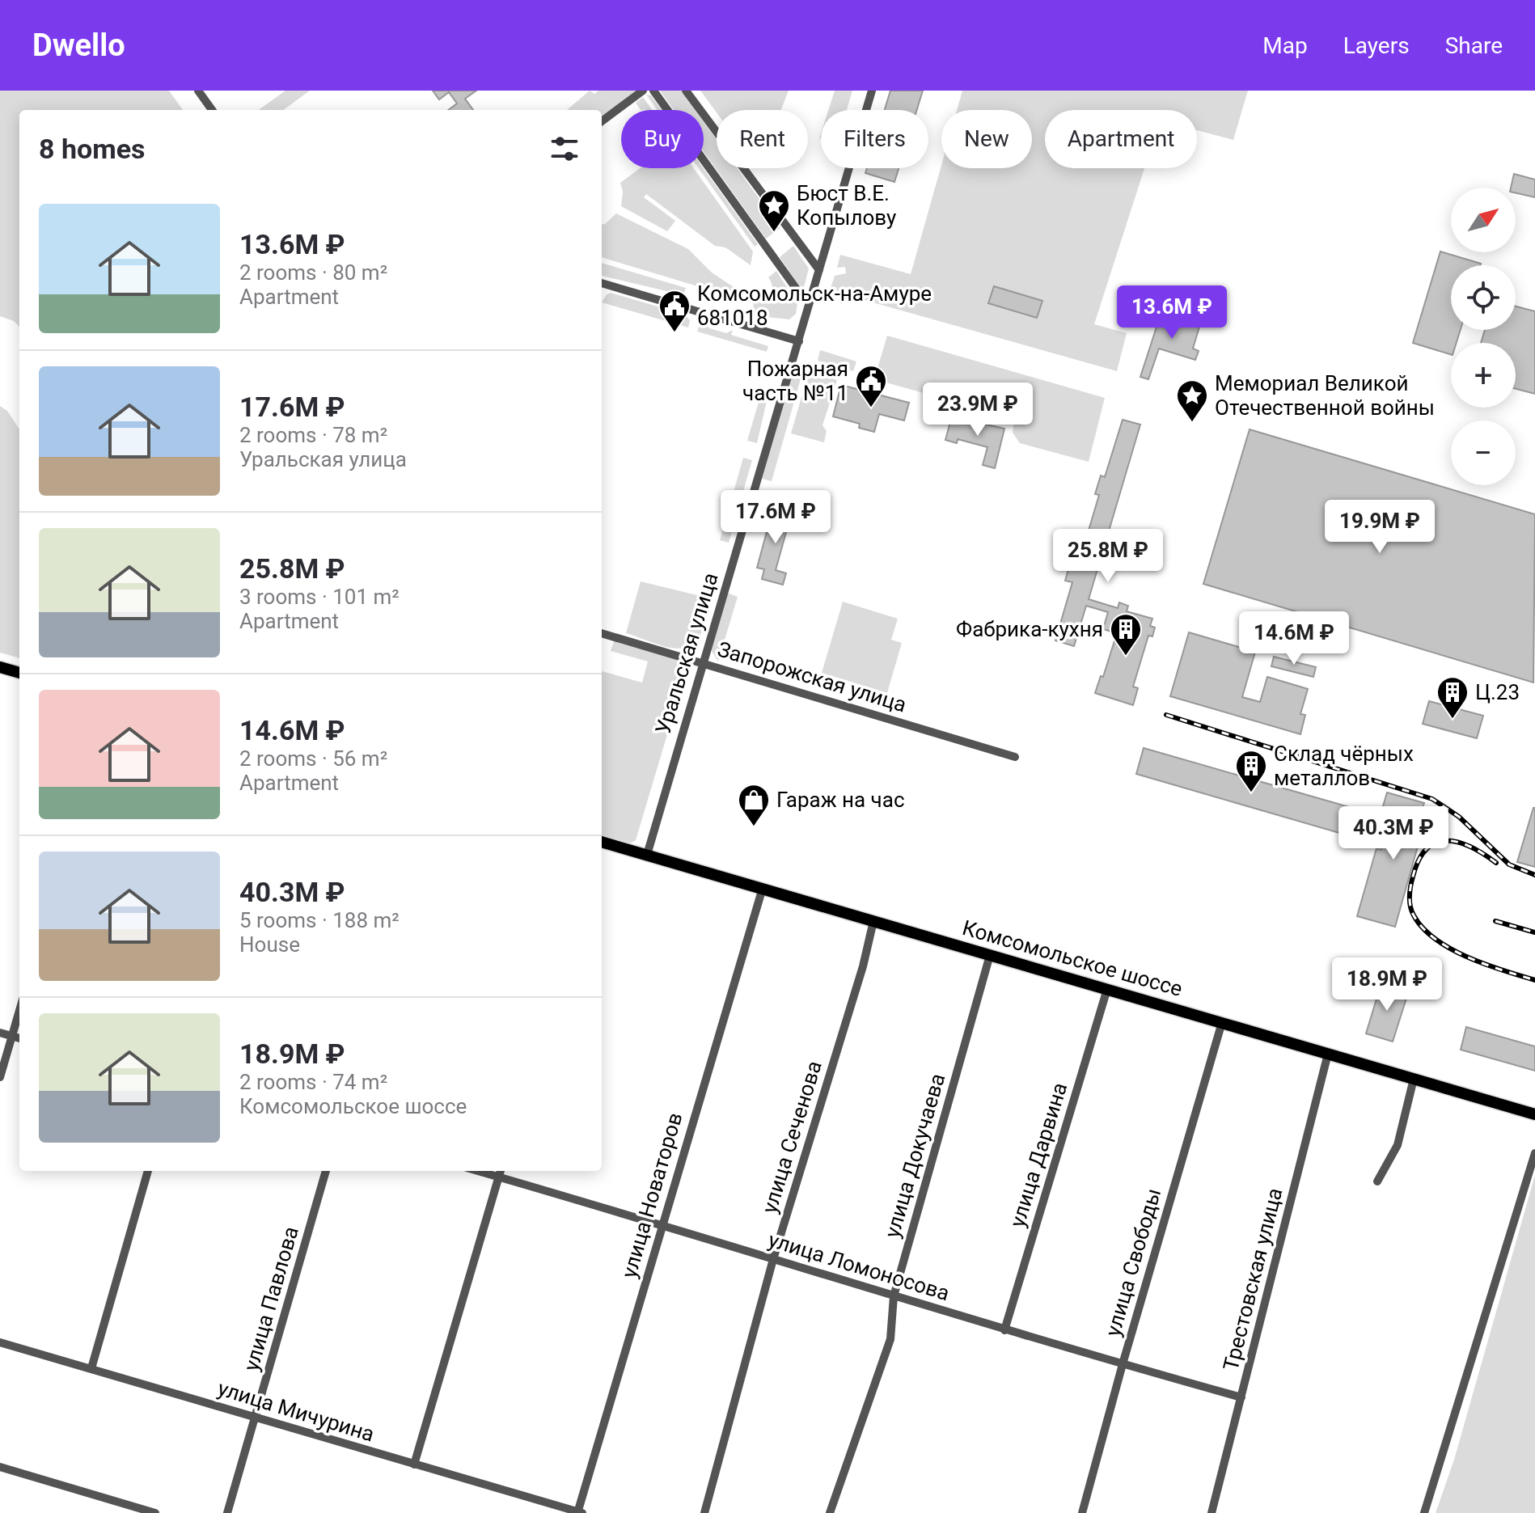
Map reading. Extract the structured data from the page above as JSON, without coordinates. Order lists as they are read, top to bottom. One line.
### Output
{"streets":{"main road":["Комсомольское шоссе"],"street":["Уральская улица","Запорожская улица","улица Сеченова","улица Дарвина","улица Докучаева","улица Новаторов","улица Свободы","улица Ломоносова","Трестовская улица","улица Павлова","улица Мичурина"]},"crossings":[["Уральская улица","Запорожская улица"],["Уральская улица","Комсомольское шоссе"],["Комсомольское шоссе","улица Сеченова"],["Комсомольское шоссе","улица Дарвина"],["Комсомольское шоссе","улица Докучаева"],["Комсомольское шоссе","улица Новаторов"],["Комсомольское шоссе","улица Свободы"],["Комсомольское шоссе","Трестовская улица"],["улица Сеченова","улица Ломоносова"],["улица Дарвина","улица Ломоносова"],["улица Докучаева","улица Ломоносова"],["улица Новаторов","улица Ломоносова"],["улица Новаторов","улица Мичурина"],["улица Свободы","улица Ломоносова"],["улица Ломоносова","Трестовская улица"],["улица Павлова","улица Мичурина"]],"places":{"place":["Бюст В.Е. Копылову","Мемориал Великой Отечественной войны"],"public building":["Комсомольск-на-Амуре 681018","Пожарная часть №11"],"building":["Фабрика-кухня","Ц.23","Склад чёрных металлов"],"shop":["Гараж на час"]},"north":"top right","page":{"header":"Dwello","nav":["Map","Layers","Share"],"chip":["Buy","Rent","Filters","New","Apartment"],"heading":"8 homes","map_buttons":["+","−"],"list":[{"name":"13.6M ₽","note":"2 rooms · 80 m² · Apartment"},{"name":"17.6M ₽","note":"2 rooms · 78 m² · Уральская улица"},{"name":"25.8M ₽","note":"3 rooms · 101 m² · Apartment"},{"name":"14.6M ₽","note":"2 rooms · 56 m² · Apartment"},{"name":"40.3M ₽","note":"5 rooms · 188 m² · House"},{"name":"18.9M ₽","note":"2 rooms · 74 m² · Комсомольское шоссе"}],"price":["13.6M ₽","23.9M ₽","17.6M ₽","19.9M ₽","25.8M ₽","14.6M ₽","40.3M ₽","18.9M ₽"]}}
